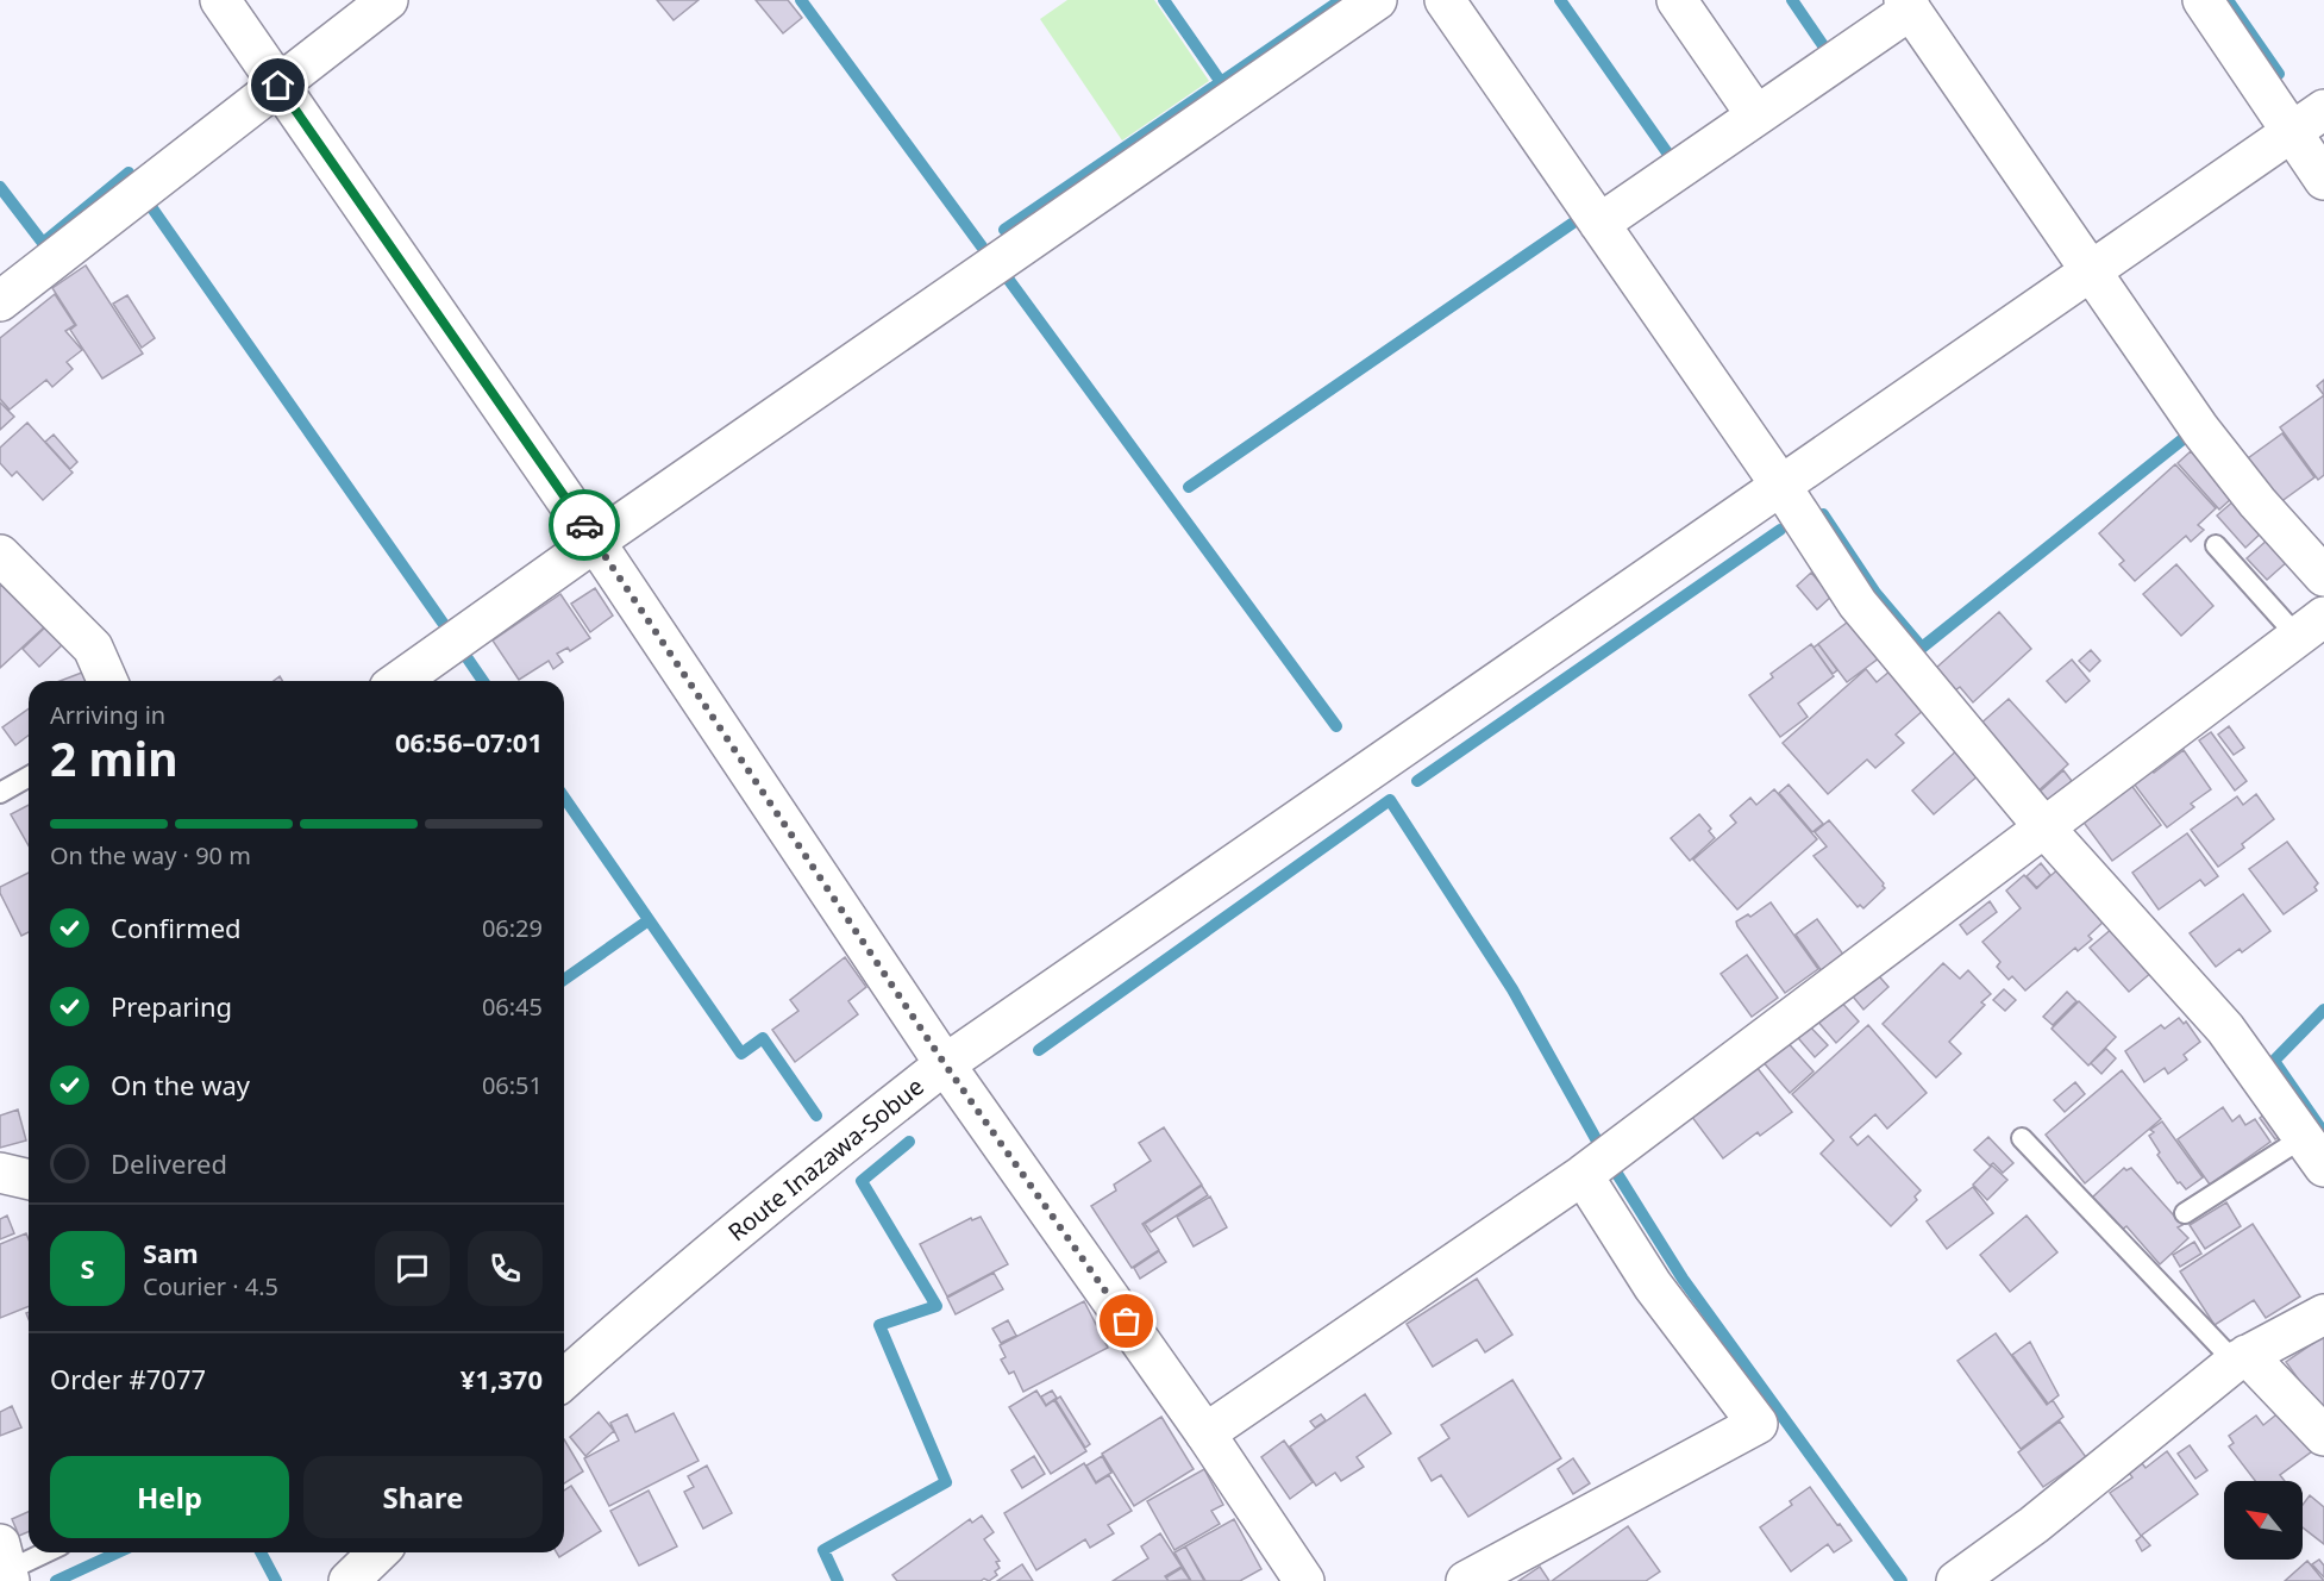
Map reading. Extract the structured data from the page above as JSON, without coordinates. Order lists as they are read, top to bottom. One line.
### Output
{"streets":{"street":["Route Inazawa-Sobue"]},"north":"top left","page":{"heading":["2 min","Arriving in","06:56–07:01"],"panel":["Sam","Courier · 4.5","Order #7077","¥1,370"],"bar":"On the way · 90 m","list":[["Confirmed","06:29"],["Preparing","06:45"],["On the way","06:51"],"Delivered"],"round":"S","buttons":["Help","Share"]}}
